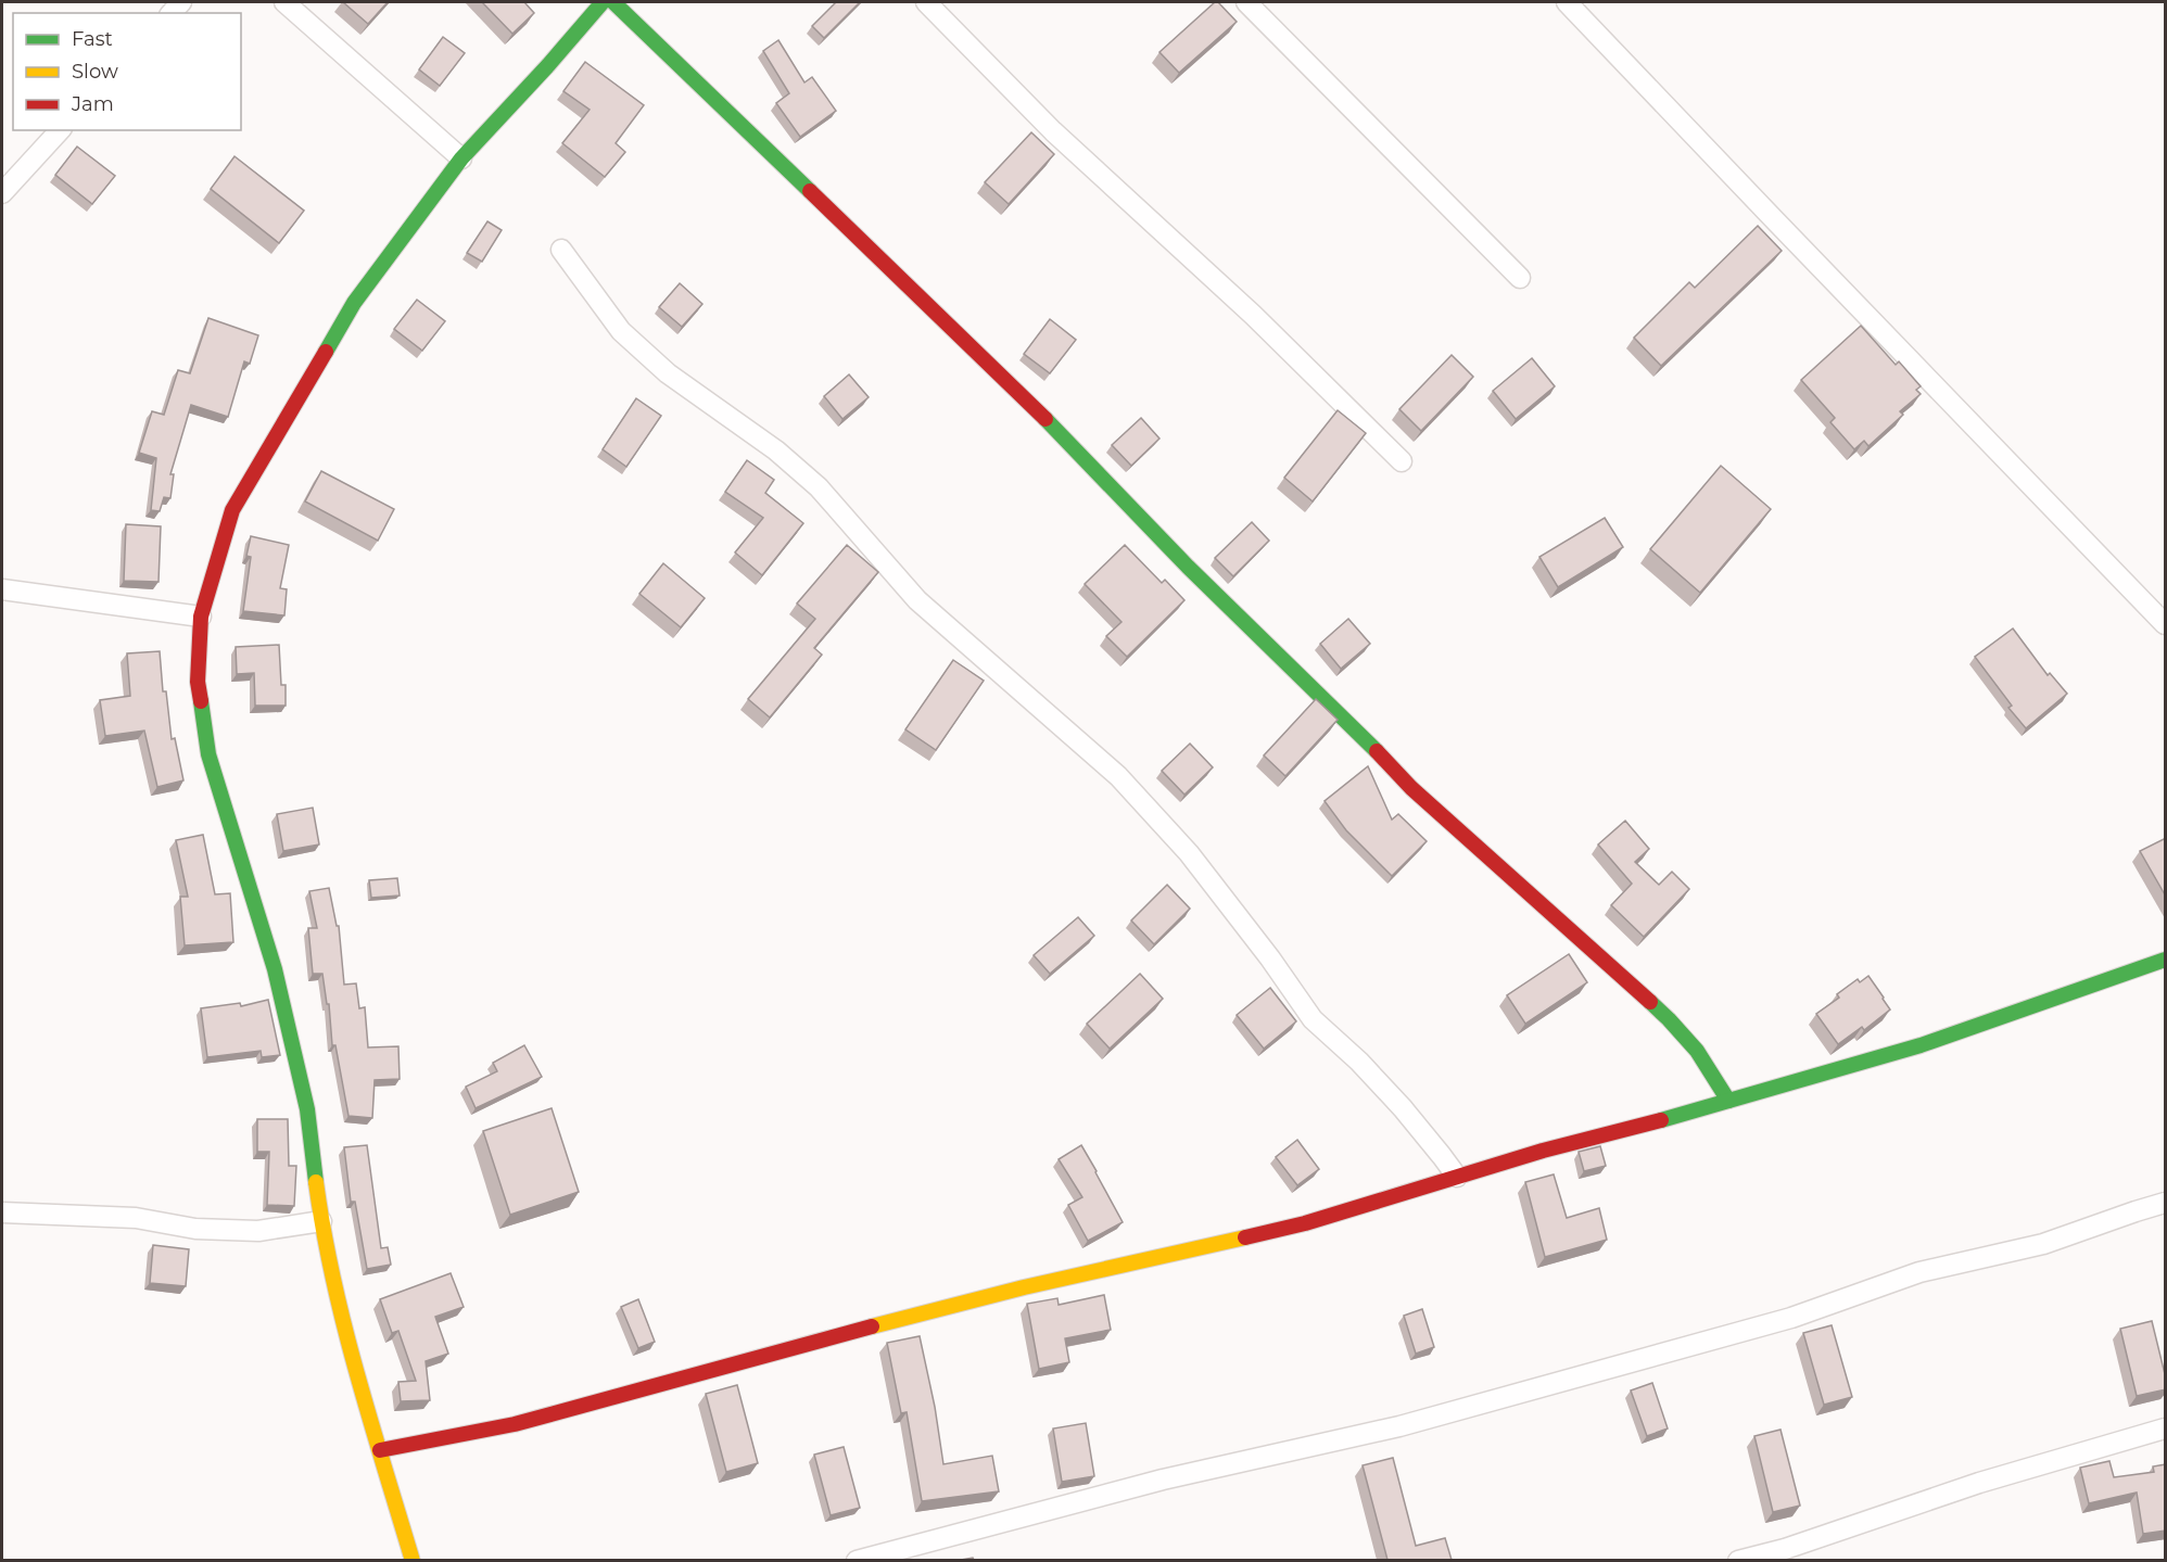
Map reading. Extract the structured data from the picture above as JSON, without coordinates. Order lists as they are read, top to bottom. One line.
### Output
{"legend":["Fast","Slow","Jam"]}
